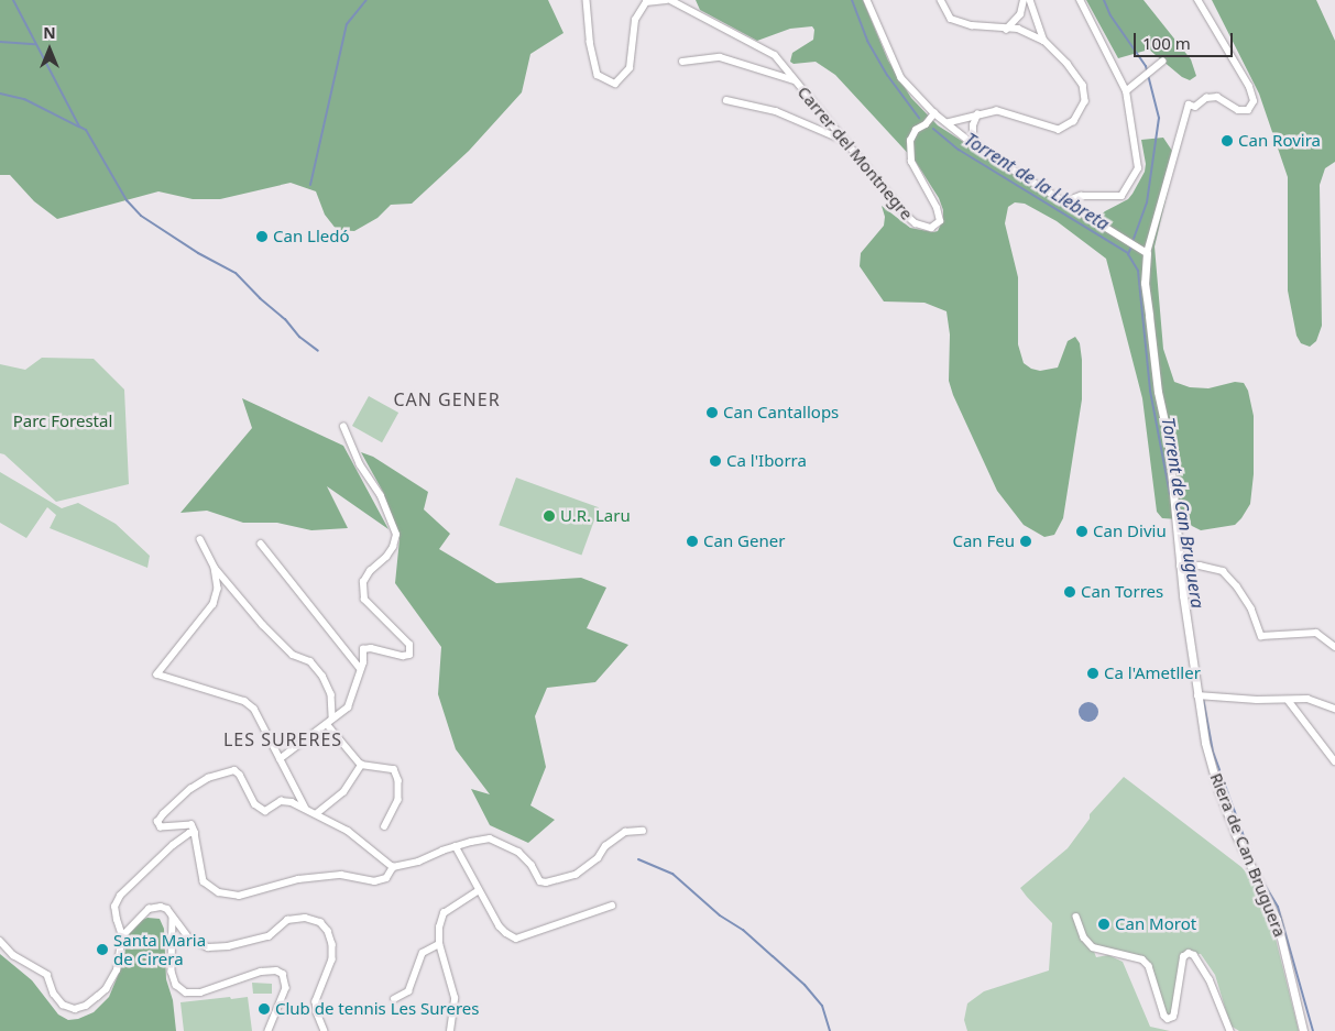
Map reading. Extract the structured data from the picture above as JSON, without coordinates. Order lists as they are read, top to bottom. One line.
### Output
{"streets":{"street":["Carrer del Montnegre","Riera de Can Bruguera"]},"districts":["CAN GENER","LES SURERES"],"water":["Torrent de la Llebreta","Torrent de Can Bruguera"],"parks":["Parc Forestal"],"places":["Can Rovira","Can Lledó","Can Cantallops","Ca l'Iborra","U.R. Laru","Can Diviu","Can Gener","Can Feu","Can Torres","Ca l'Ametller","Can Morot","Santa Maria de Cirera","Club de tennis Les Sureres"],"scale_bar":"100 m","north":"top"}
